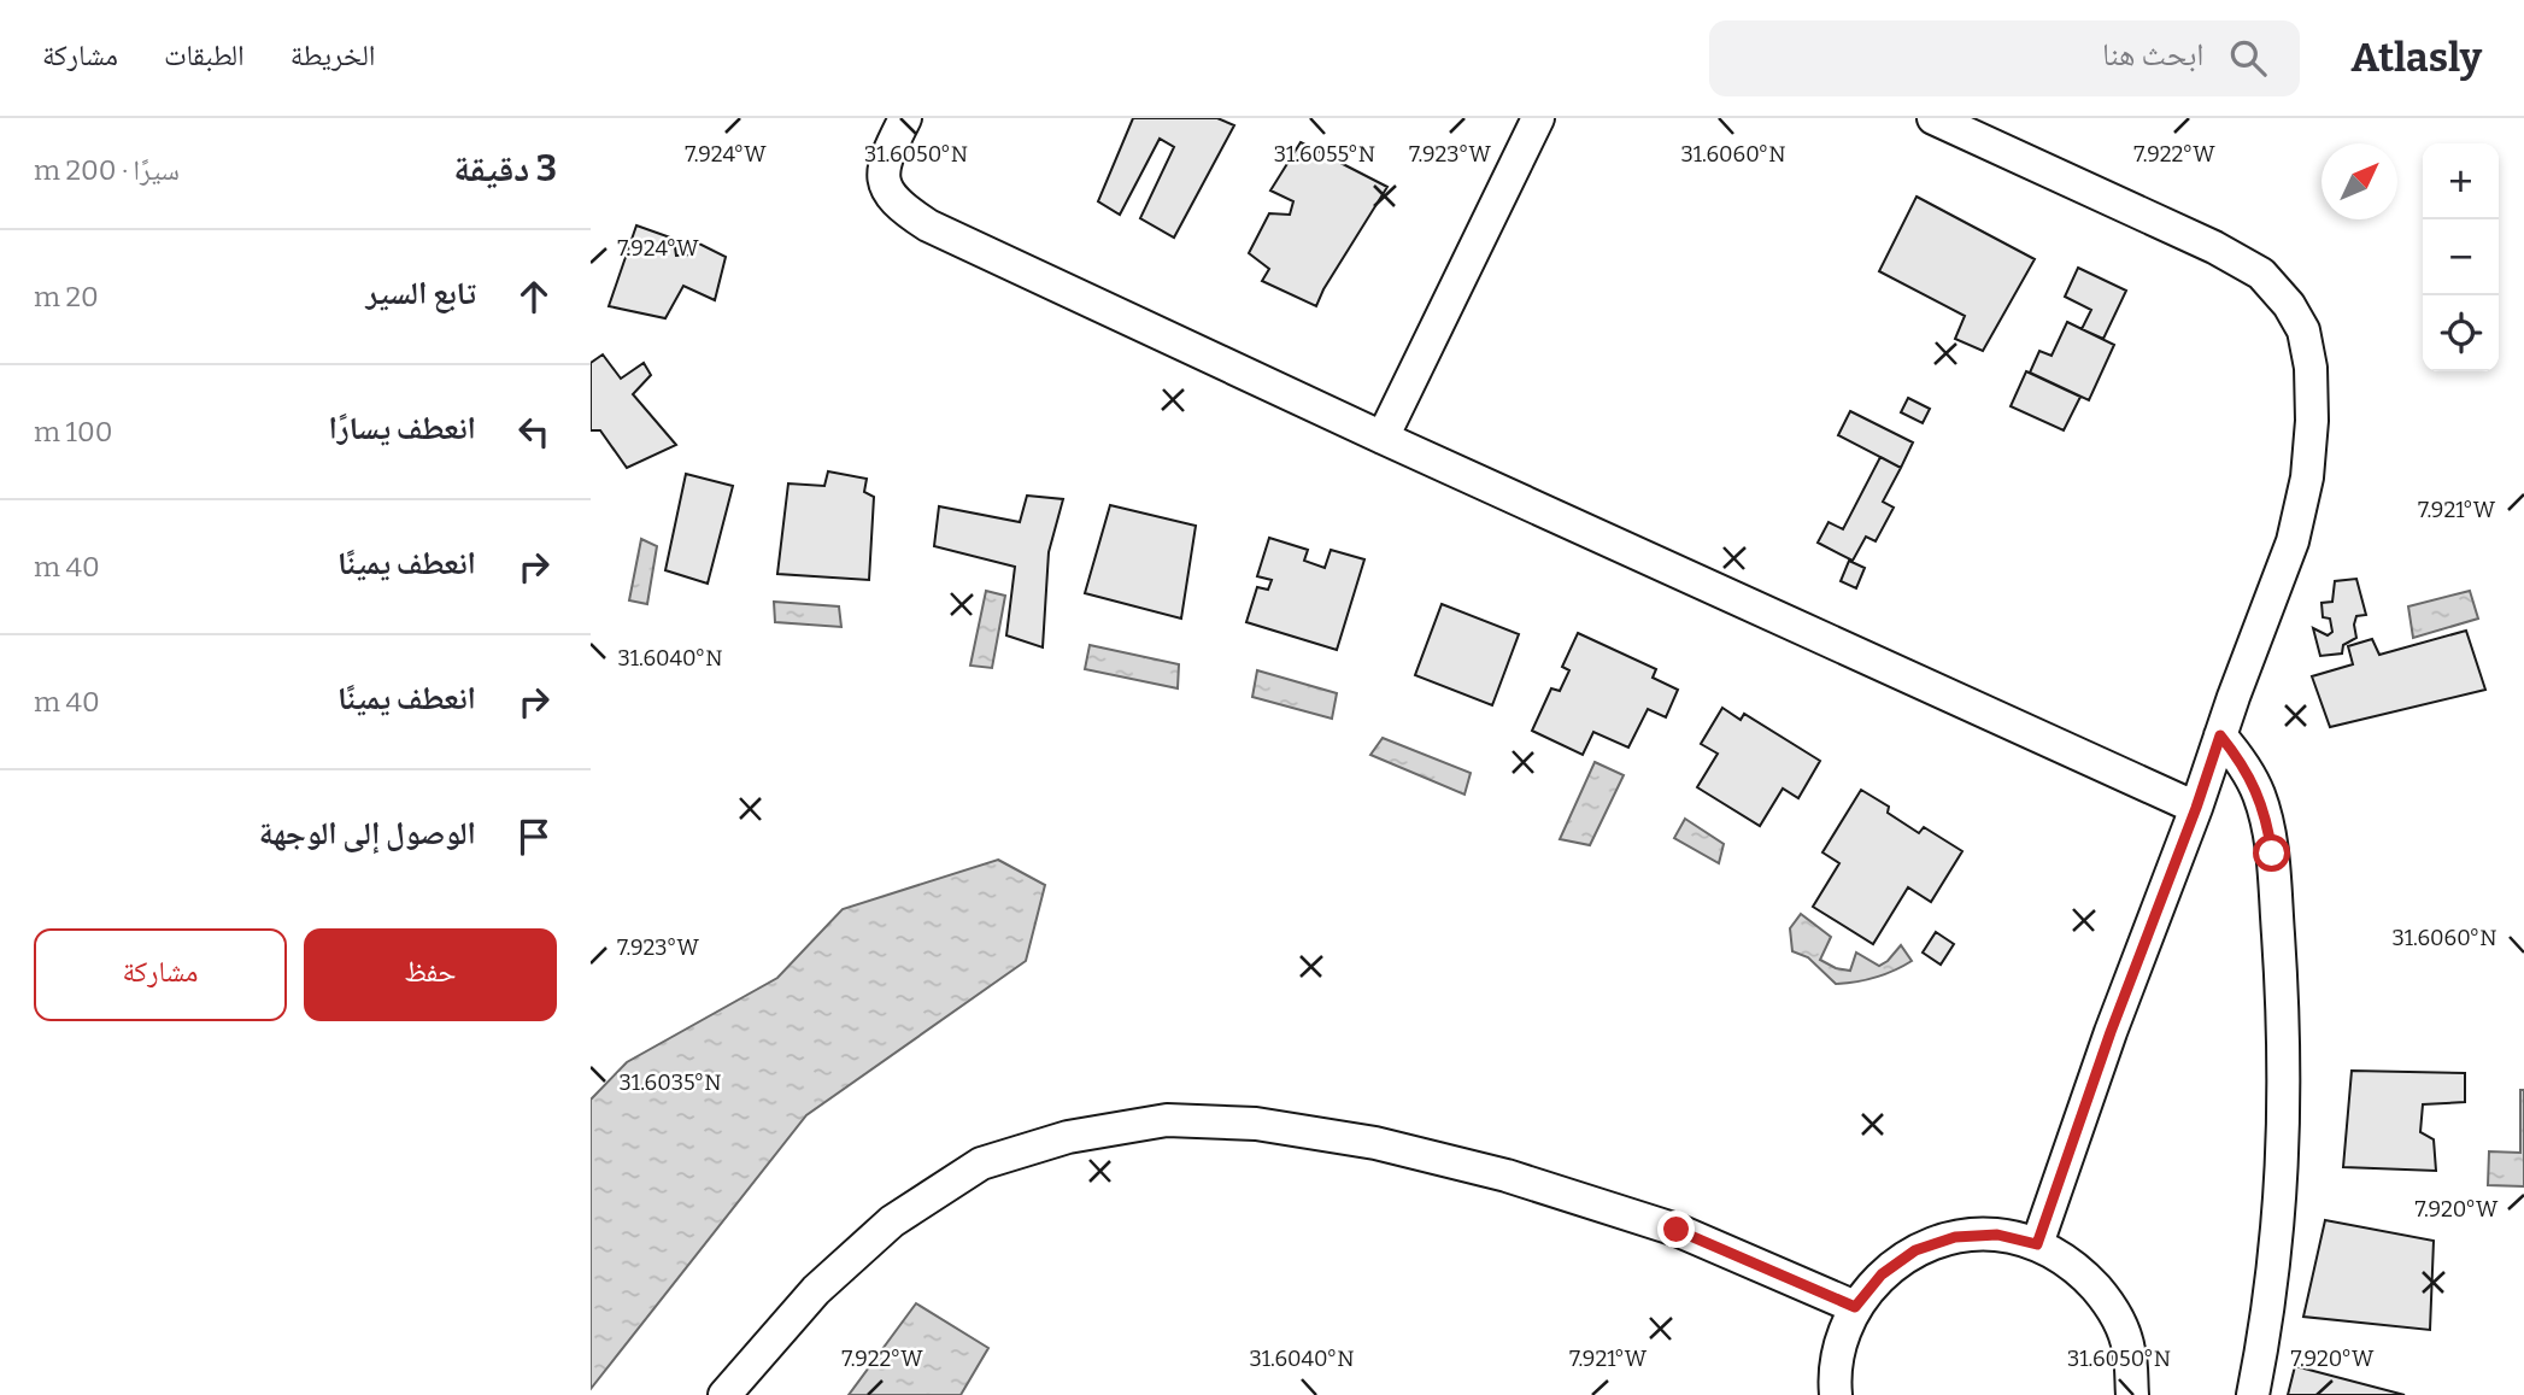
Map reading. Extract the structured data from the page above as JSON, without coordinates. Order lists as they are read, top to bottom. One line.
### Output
{"north":"top right","page":{"header":"Atlasly","search":"ابحث هنا","nav":["الخريطة","الطبقات","مشاركة"],"heading":["3 دقيقة","سيرًا · 200 m"],"map_buttons":["+","−"],"list":[["تابع السير","20 m"],["انعطف يسارًا","100 m"],["انعطف يمينًا","40 m"],["انعطف يمينًا","40 m"],"الوصول إلى الوجهة"],"buttons":["حفظ","مشاركة"]},"coordinates":["7.924°W","7.923°W","7.922°W","31.6050°N","31.6055°N","31.6060°N","7.921°W","31.6040°N","31.6035°N","7.920°W"]}
